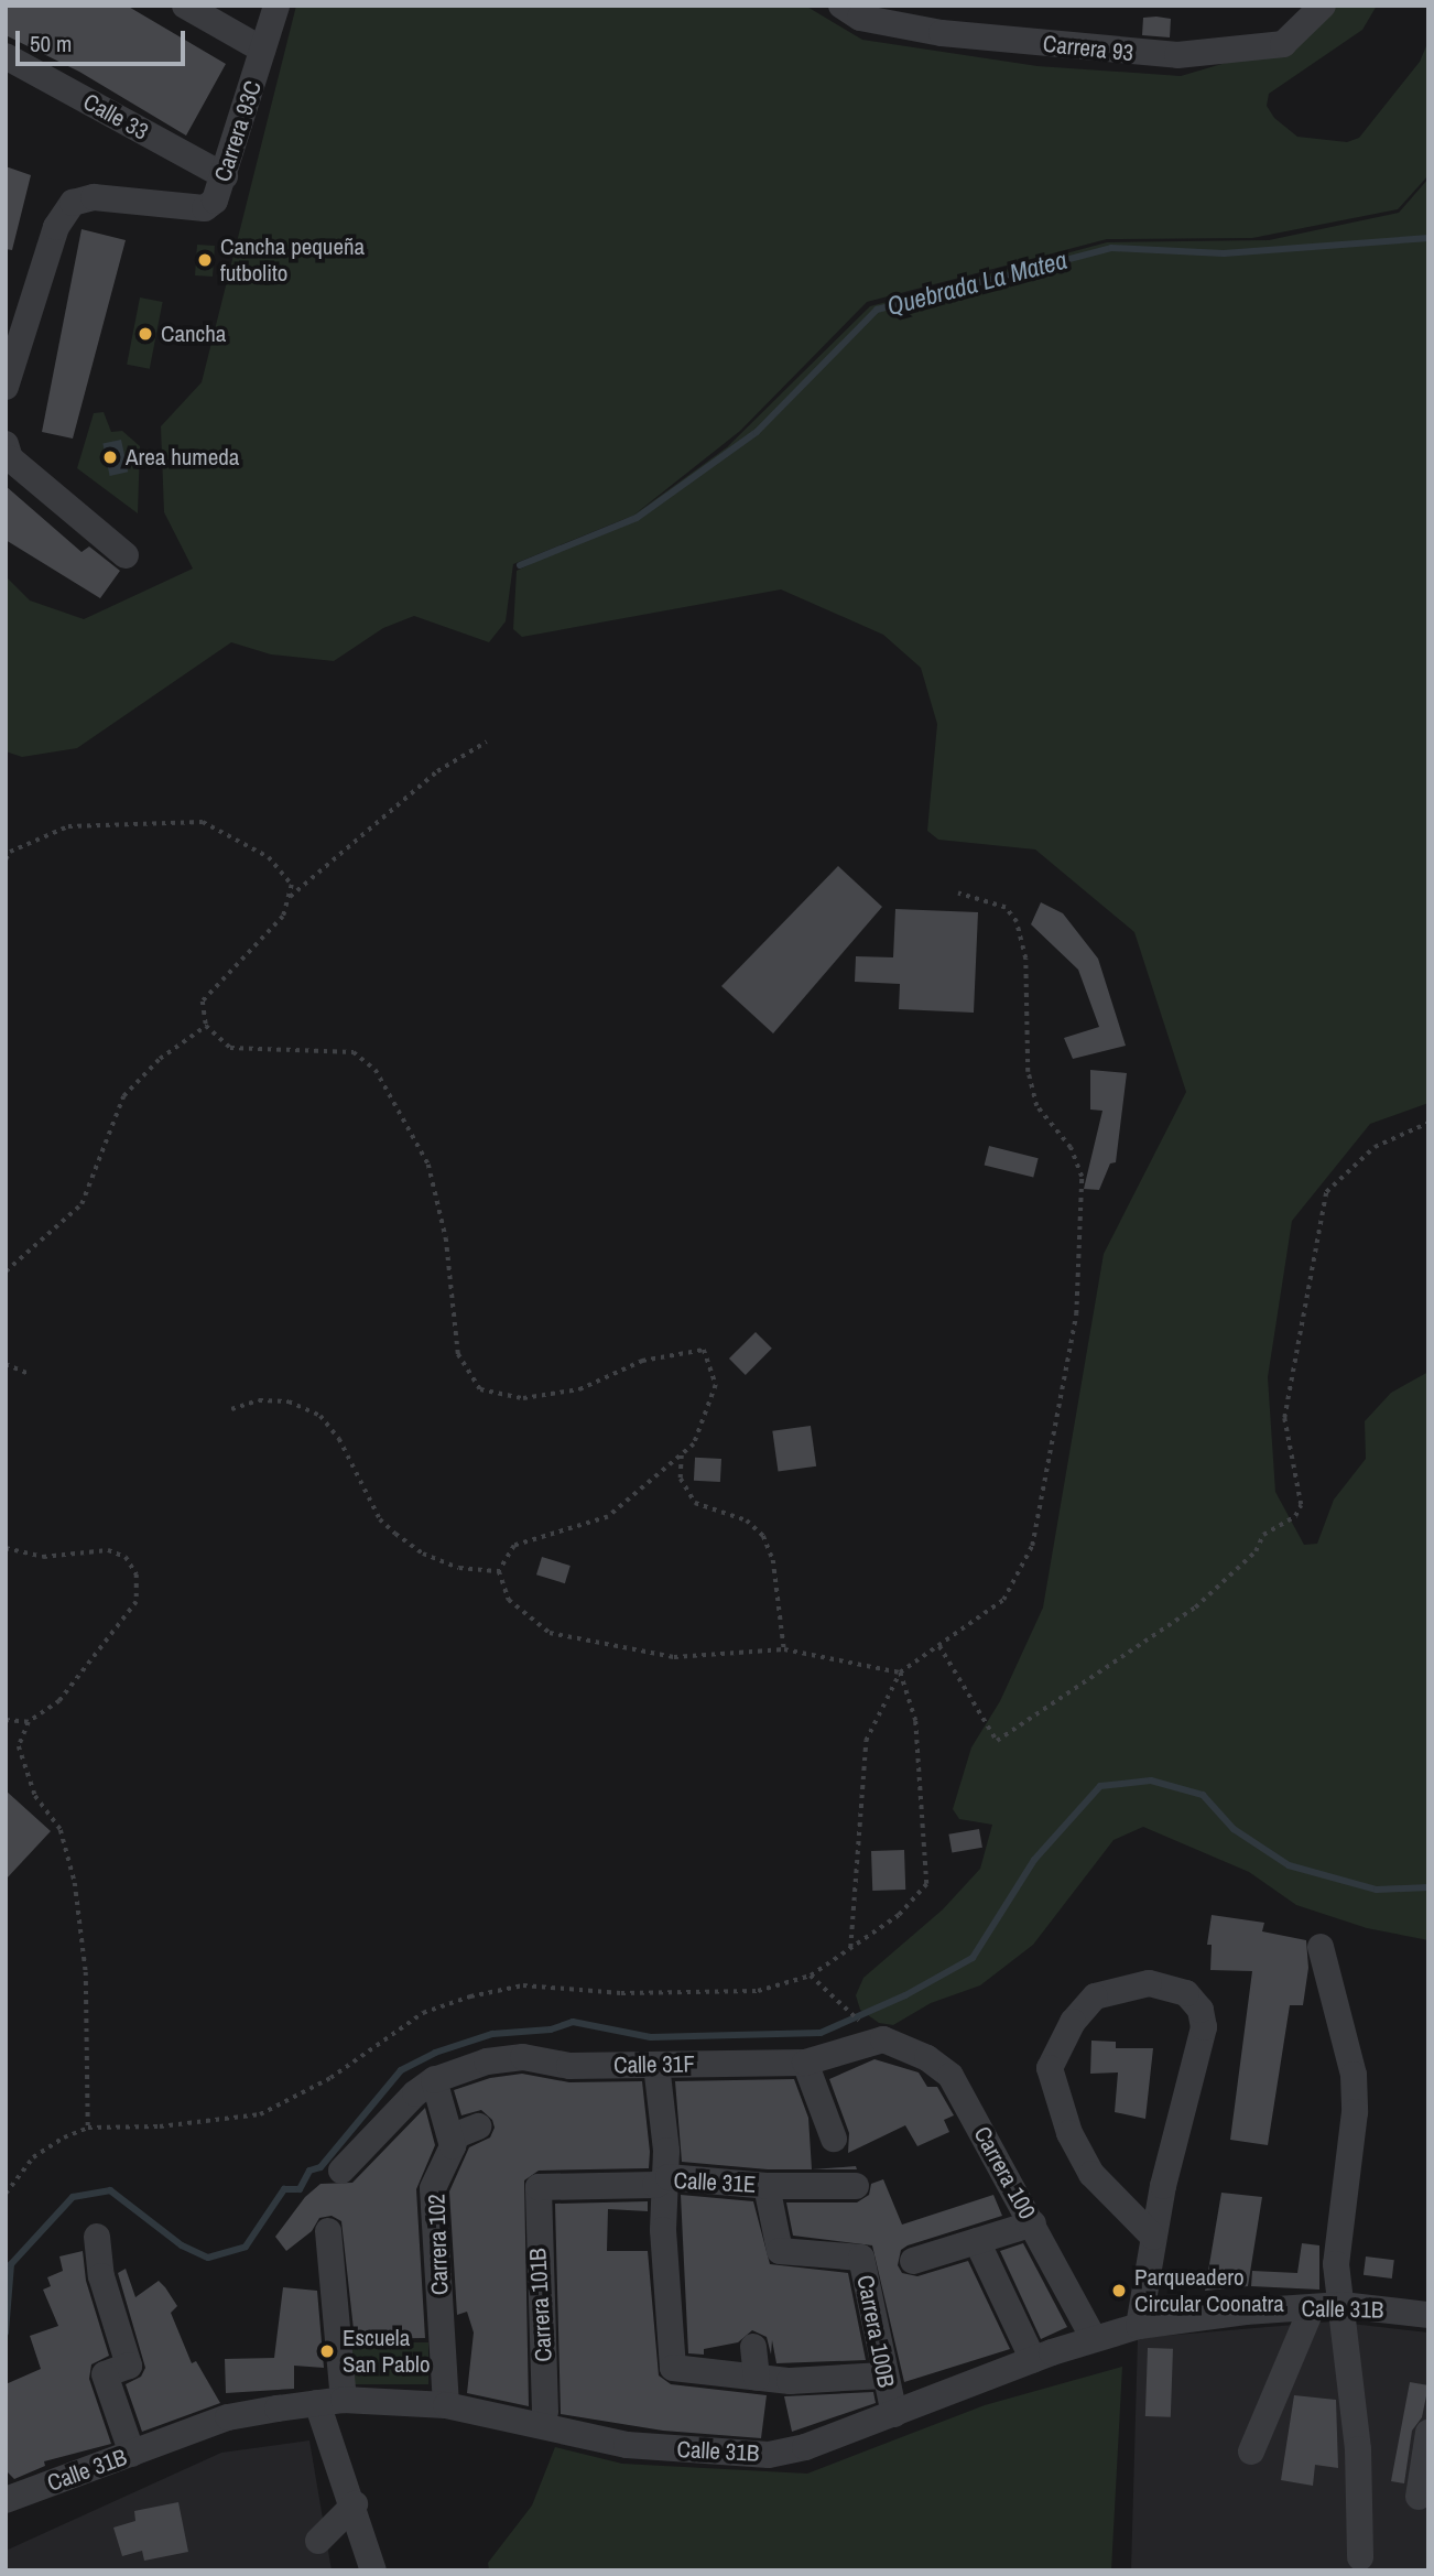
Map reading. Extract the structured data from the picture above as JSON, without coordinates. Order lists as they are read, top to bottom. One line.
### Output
{"streets":{"street":["Carrera 93","Calle 33","Carrera 93C","Calle 31F","Carrera 100","Calle 31E","Carrera 102","Carrera 101B","Calle 31B","Carrera 100B"]},"crossings":[["Calle 33","Carrera 93C"],["Calle 31F","Carrera 100"],["Carrera 100","Calle 31B"],["Calle 31E","Carrera 101B"],["Calle 31E","Carrera 100B"],["Carrera 102","Calle 31B"],["Calle 31B","Carrera 100B"]],"water":["Quebrada La Matea"],"places":["Cancha pequeña futbolito","Cancha","Area humeda","Parqueadero Circular Coonatra","Escuela San Pablo"],"scale_bar":"50 m"}
